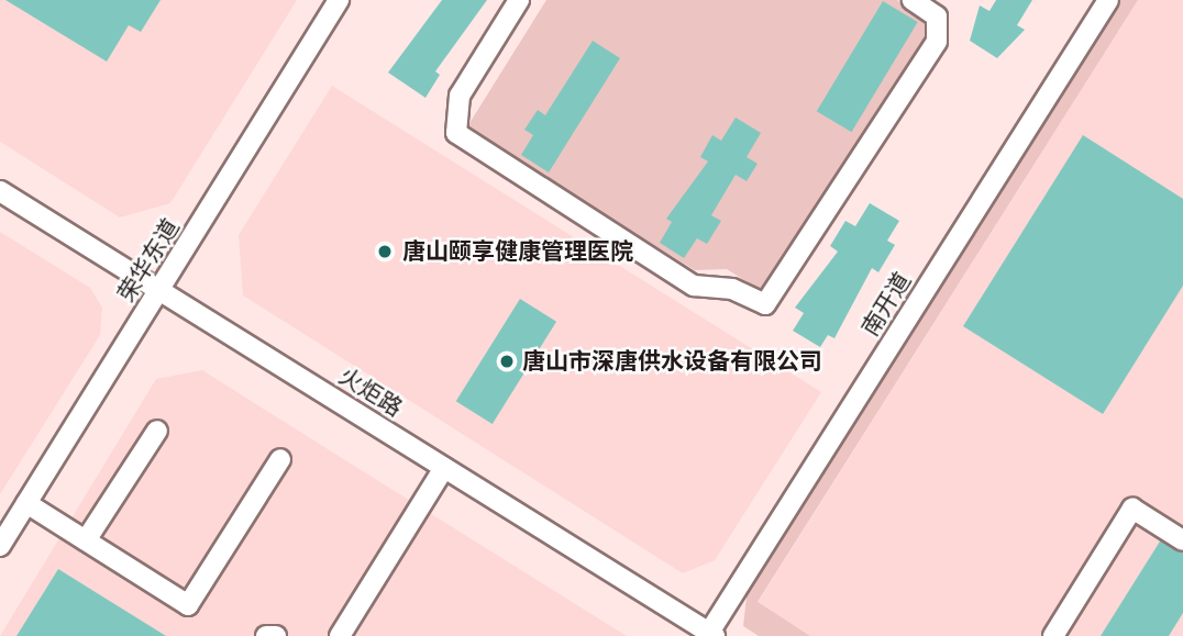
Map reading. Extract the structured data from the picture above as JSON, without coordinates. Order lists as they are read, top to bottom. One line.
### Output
{"streets":{"street":["荣华东道","南开道","火炬路"]},"crossings":[["荣华东道","火炬路"],["南开道","火炬路"]],"places":["唐山颐享健康管理医院","唐山市深唐供水设备有限公司"]}
